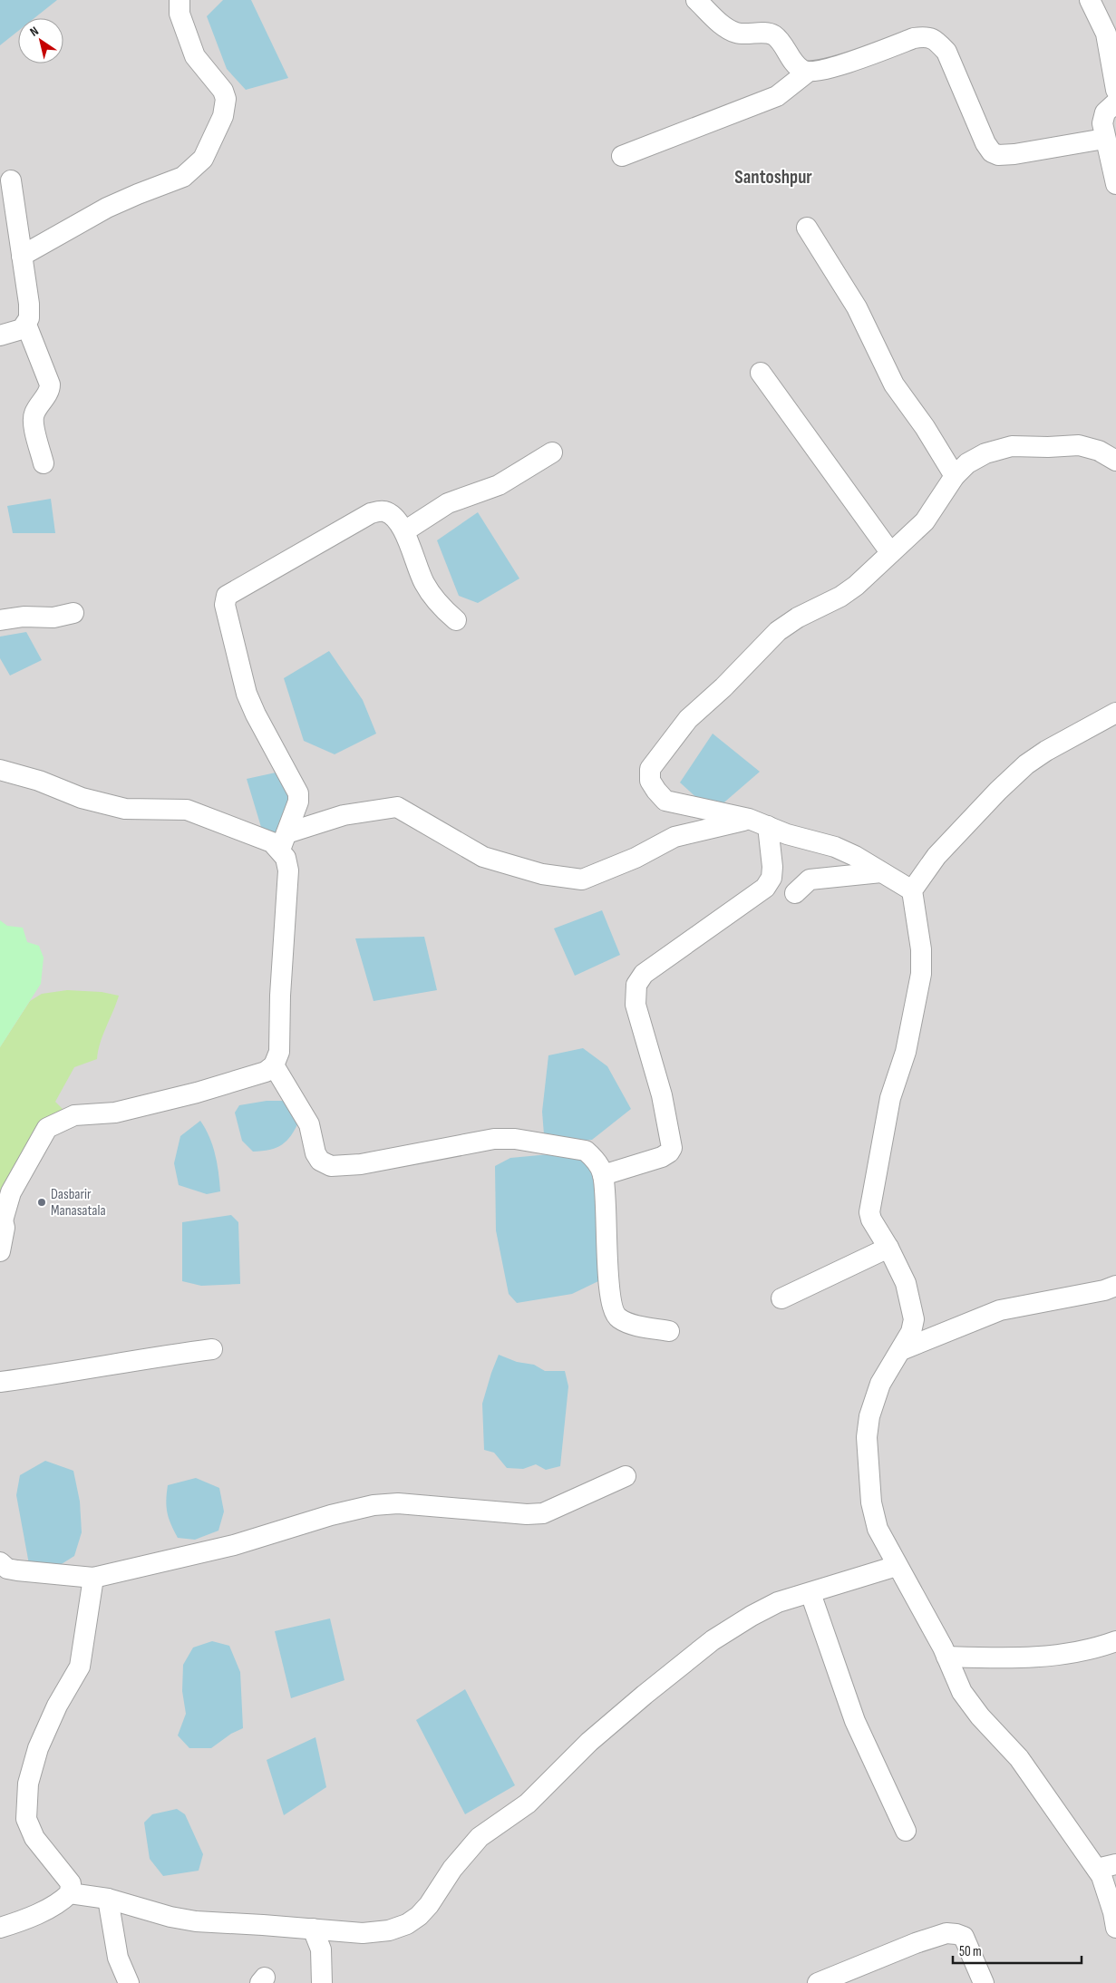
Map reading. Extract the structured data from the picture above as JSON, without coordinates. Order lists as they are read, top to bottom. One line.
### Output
{"districts":["Santoshpur"],"places":["Dasbarir Manasatala"],"scale_bar":"50 m","north":"top left"}
